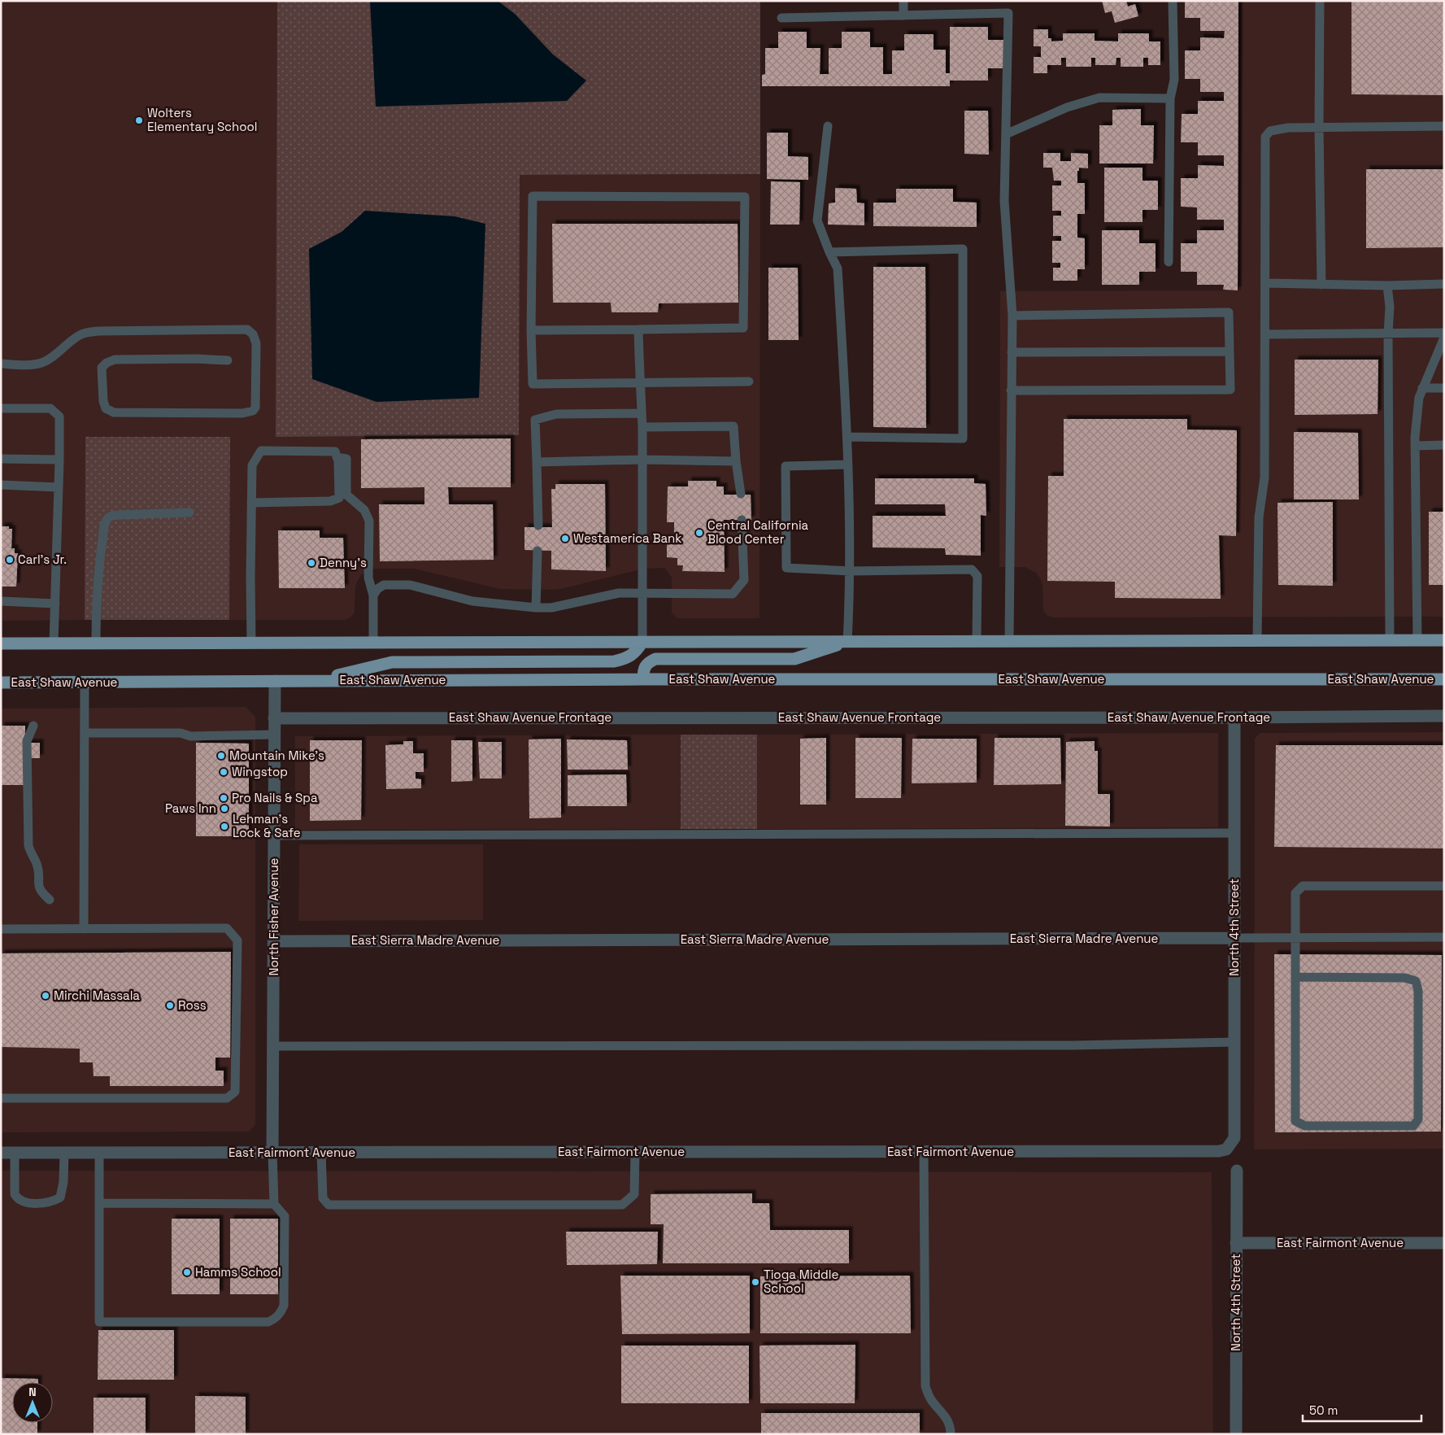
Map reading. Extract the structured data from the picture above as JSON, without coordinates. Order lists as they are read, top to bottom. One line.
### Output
{"streets":{"main road":["East Shaw Avenue"],"street":["East Shaw Avenue Frontage","North Fisher Avenue","North 4th Street","East Sierra Madre Avenue","East Fairmont Avenue"]},"crossings":[["East Shaw Avenue","North Fisher Avenue"],["East Shaw Avenue Frontage","North Fisher Avenue"],["East Shaw Avenue Frontage","North 4th Street"],["North Fisher Avenue","East Sierra Madre Avenue"],["North Fisher Avenue","East Fairmont Avenue"],["North 4th Street","East Sierra Madre Avenue"],["North 4th Street","East Fairmont Avenue"]],"places":["Wolters Elementary School","Central California Blood Center","Westamerica Bank","Carl's Jr.","Denny's","Mountain Mike's","Wingstop","Pro Nails & Spa","Paws Inn","Lehman's Lock & Safe","Mirchi Massala","Ross","Hamms School","Tioga Middle School"],"scale_bar":"50 m","north":"top"}
